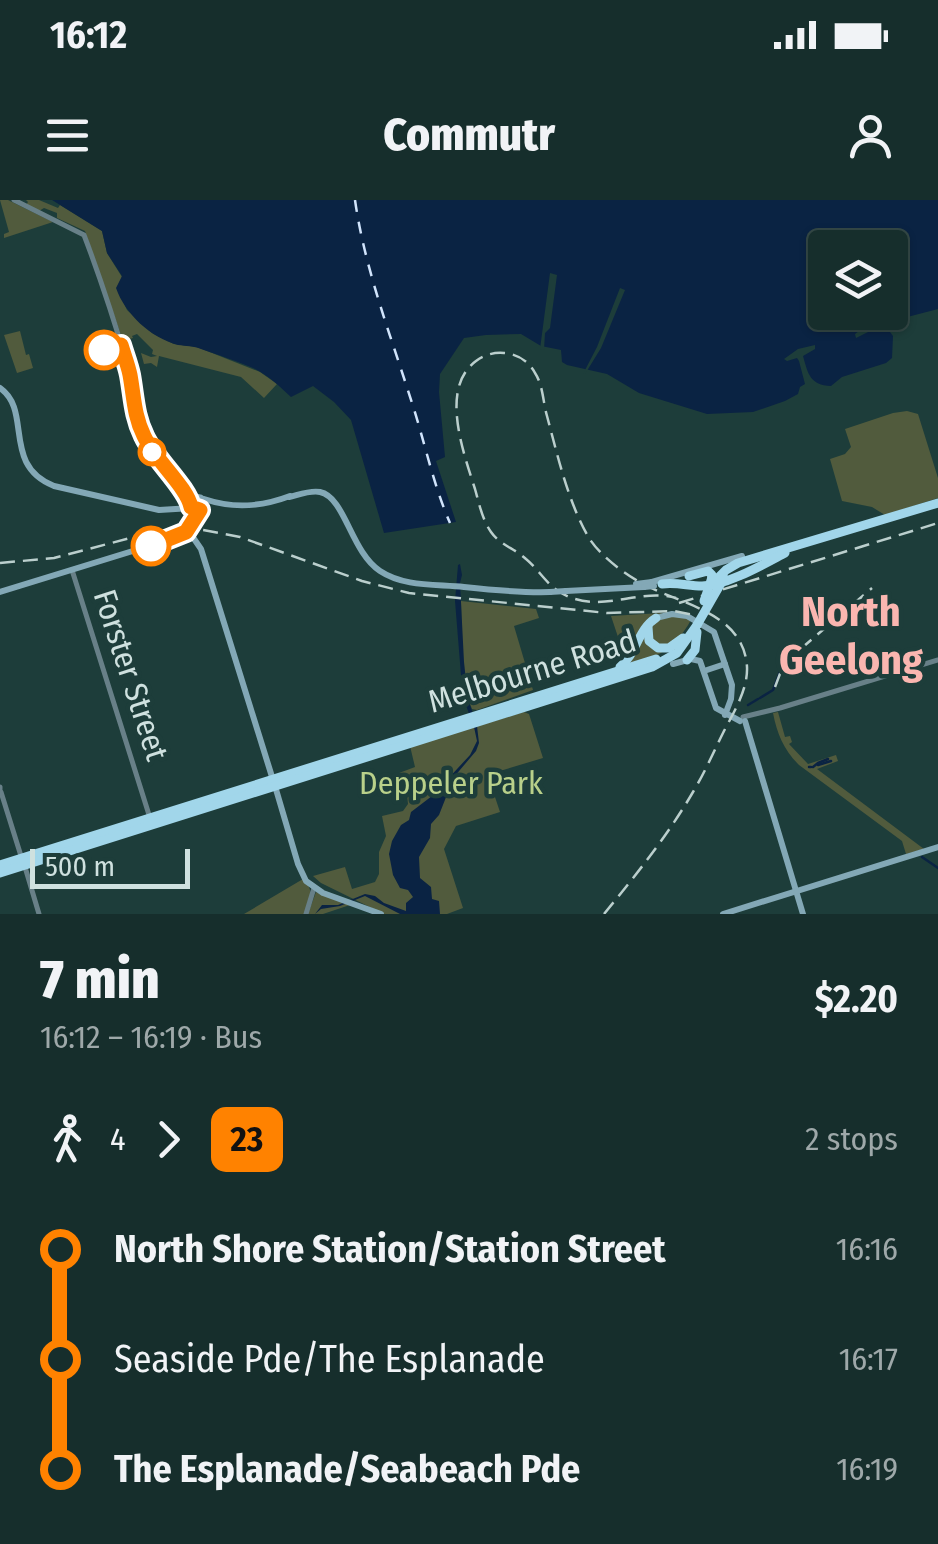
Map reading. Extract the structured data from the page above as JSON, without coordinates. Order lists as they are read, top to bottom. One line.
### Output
{"streets":{"highway":["Melbourne Road"],"street":["Forster Street"]},"districts":["North Geelong"],"parks":["Deppeler Park"],"lines":["bus line 23"],"scale_bar":"500 m","page":{"status":"16:12","header":"Commutr","scale":"500 m","heading":["7 min","16:12 – 16:19 · Bus","$2.20"],"legs":["4","23","2 stops"],"list":[{"name":"North Shore Station/Station Street","value":"16:16"},{"name":"Seaside Pde/The Esplanade","value":"16:17"},{"name":"The Esplanade/Seabeach Pde","value":"16:19"}]}}
